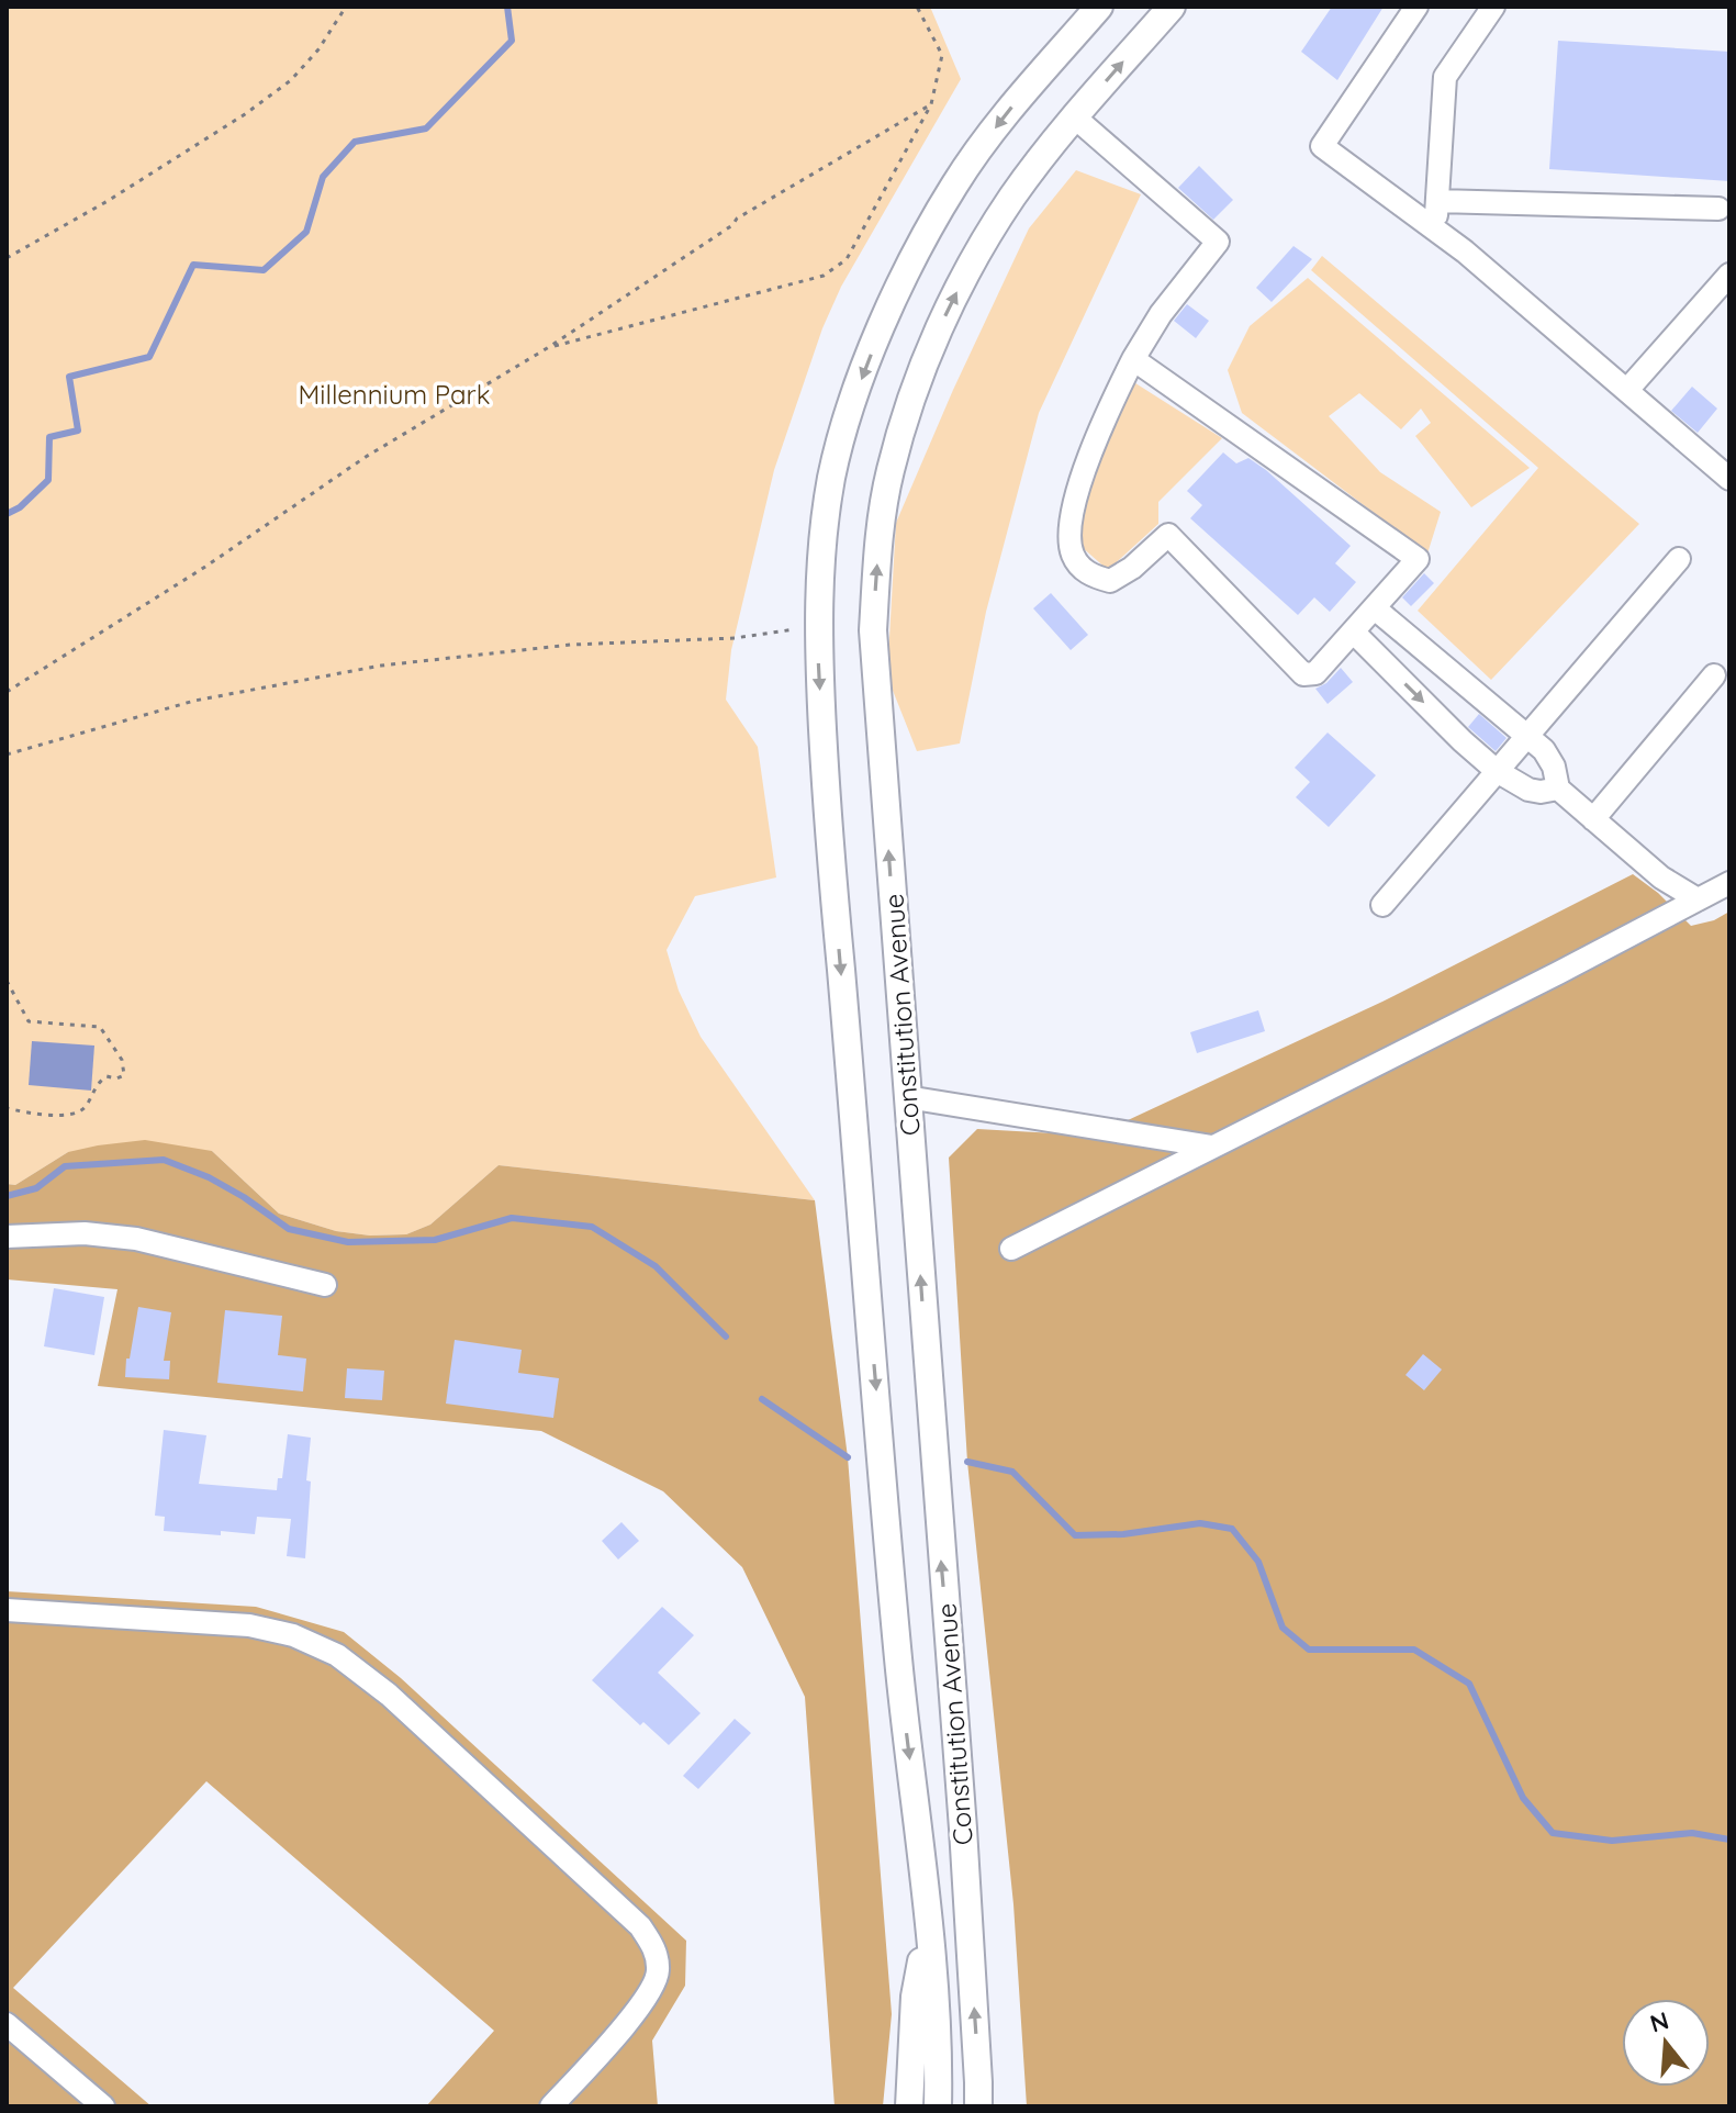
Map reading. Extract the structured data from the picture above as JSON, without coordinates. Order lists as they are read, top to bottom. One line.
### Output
{"streets":{"main road":["Constitution Avenue"]},"parks":["Millennium Park"],"north":"top"}
